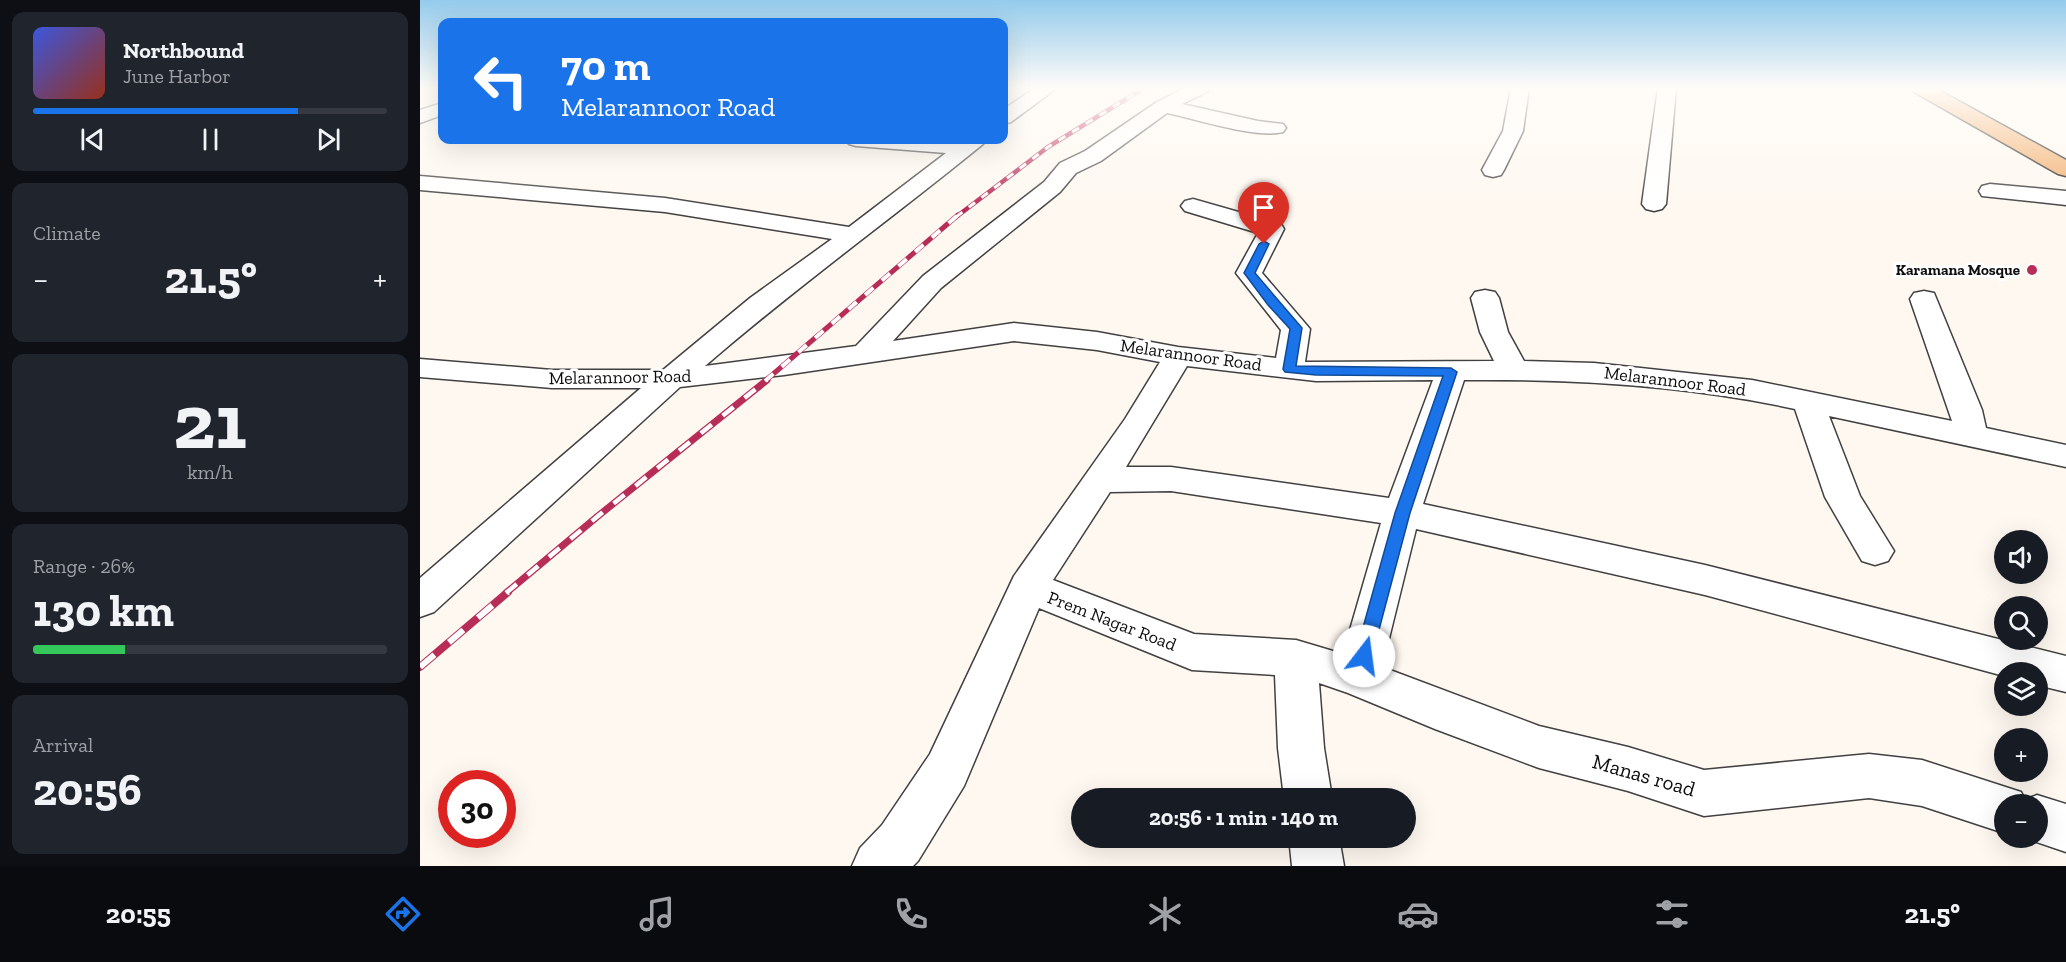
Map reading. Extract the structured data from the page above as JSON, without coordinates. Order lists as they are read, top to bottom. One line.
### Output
{"streets":{"street":["Melarannoor Road","Prem Nagar Road","Manas road"]},"crossings":[["Melarannoor Road","Prem Nagar Road"],["Prem Nagar Road","Manas road"]],"places":["Karamana Mosque"],"page":{"turn":["70 m","Melarannoor Road"],"song":["Northbound","June Harbor"],"tile":["Climate",["21","km/h"],["Range · 26%","130 km"],["Arrival","20:56"]],"heat":["−","21.5°","+"],"map_buttons":["+","−"],"limit":"30","trip":"20:56 · 1 min · 140 m","tabs":["20:55","21.5°"]}}
